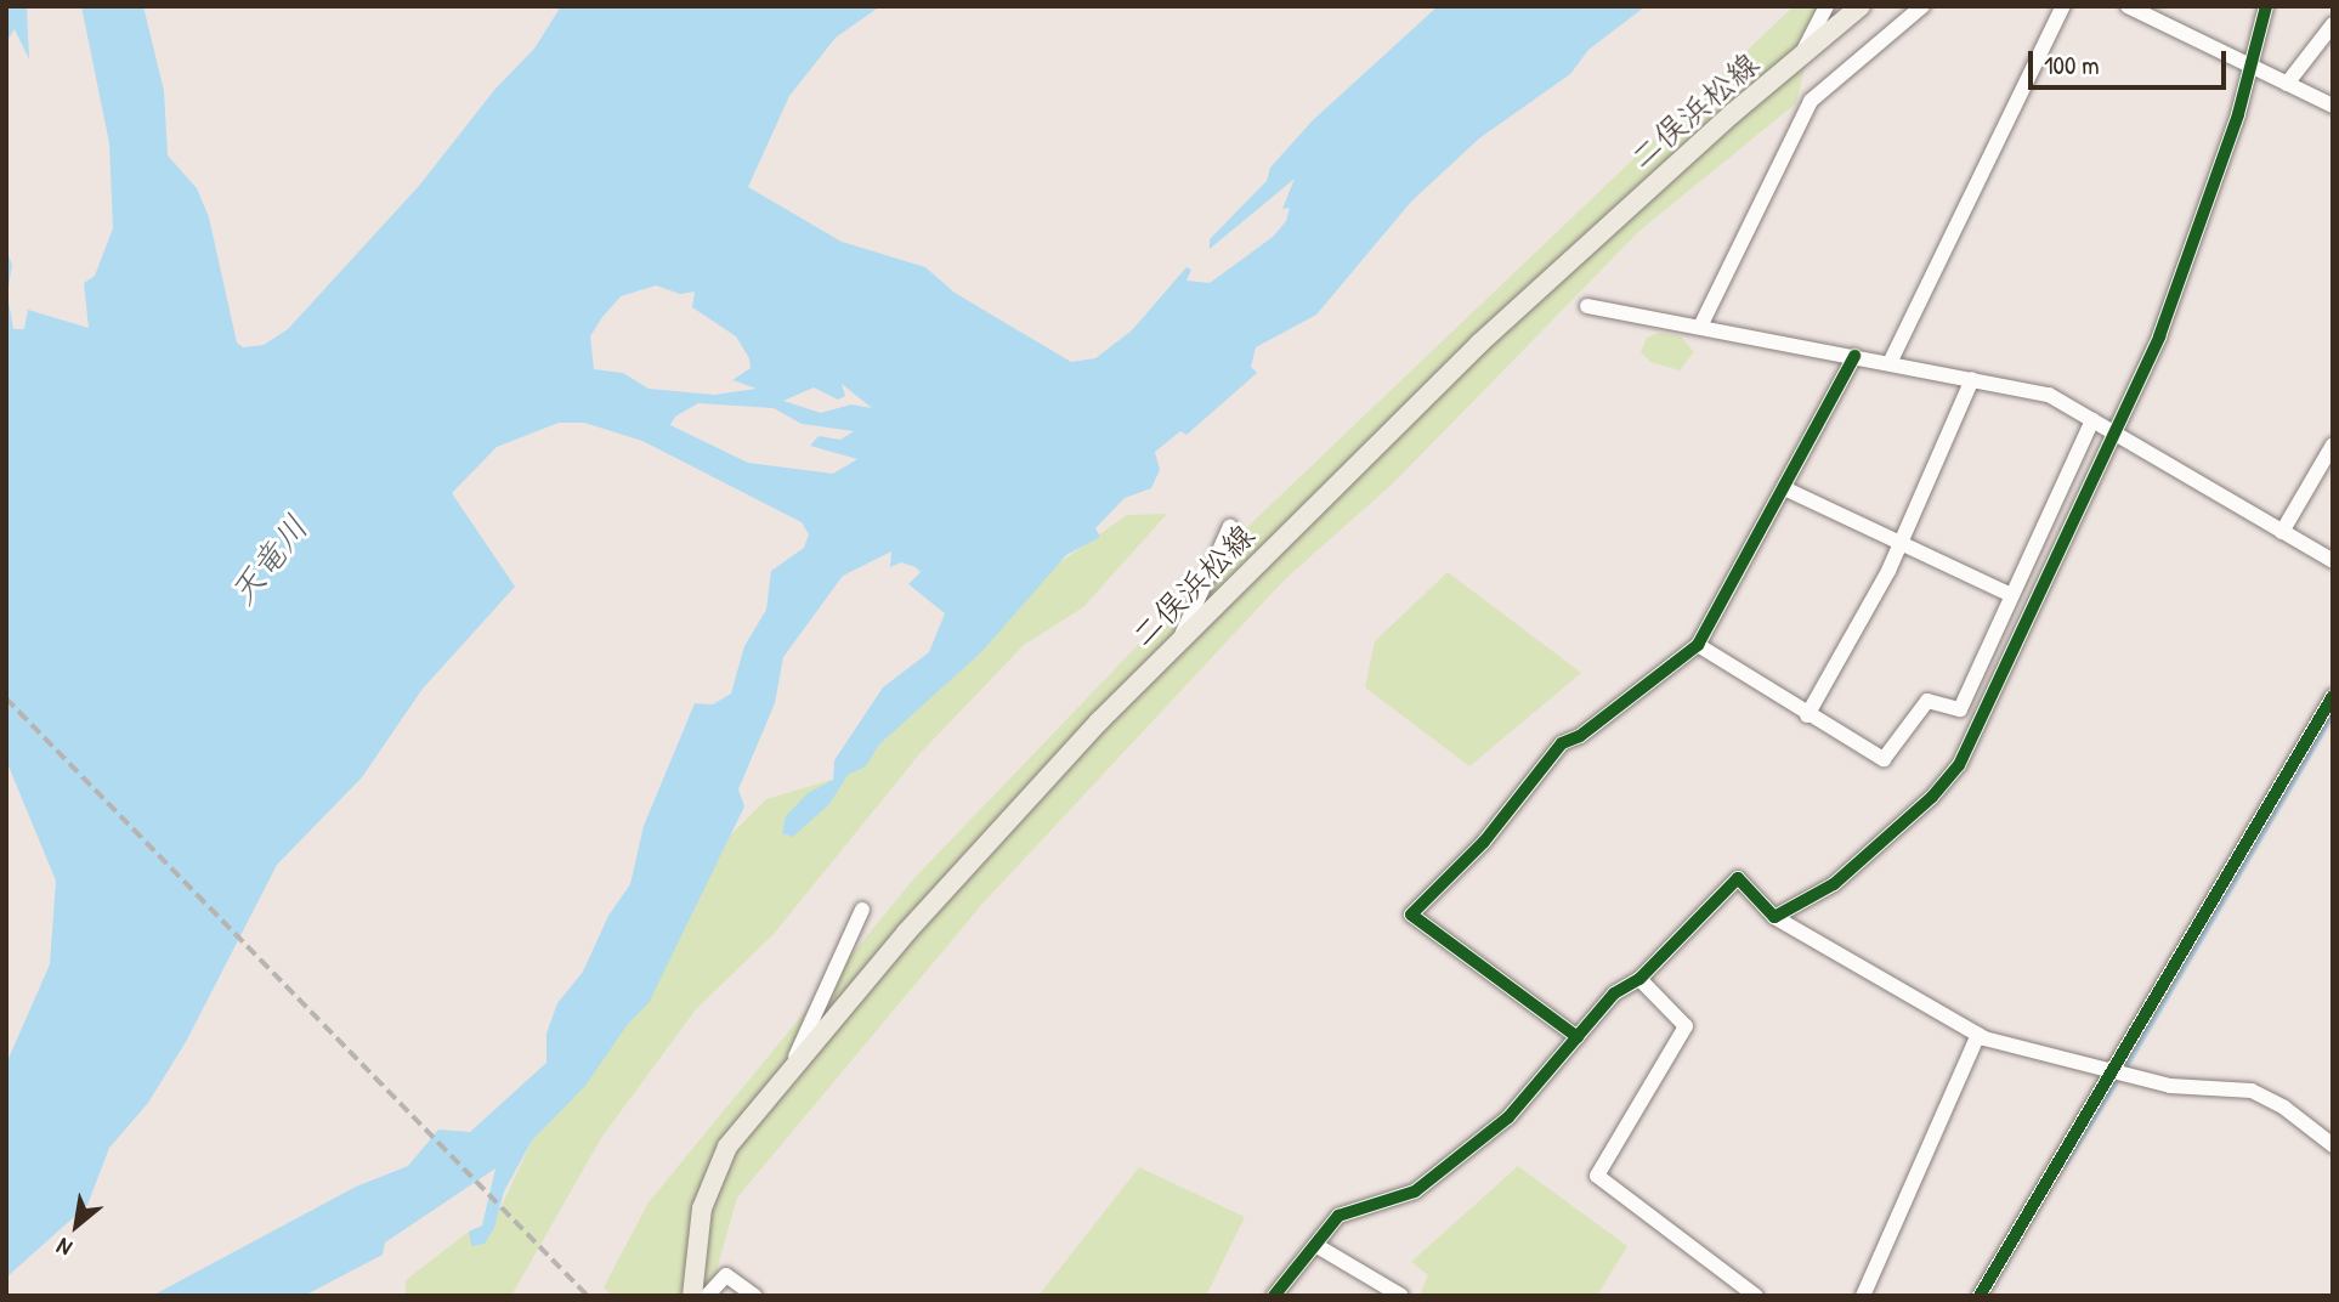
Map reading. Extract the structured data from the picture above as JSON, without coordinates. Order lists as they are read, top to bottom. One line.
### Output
{"streets":{"main road":["二俣浜松線"]},"water":["天竜川"],"scale_bar":"100 m","north":"bottom left"}
